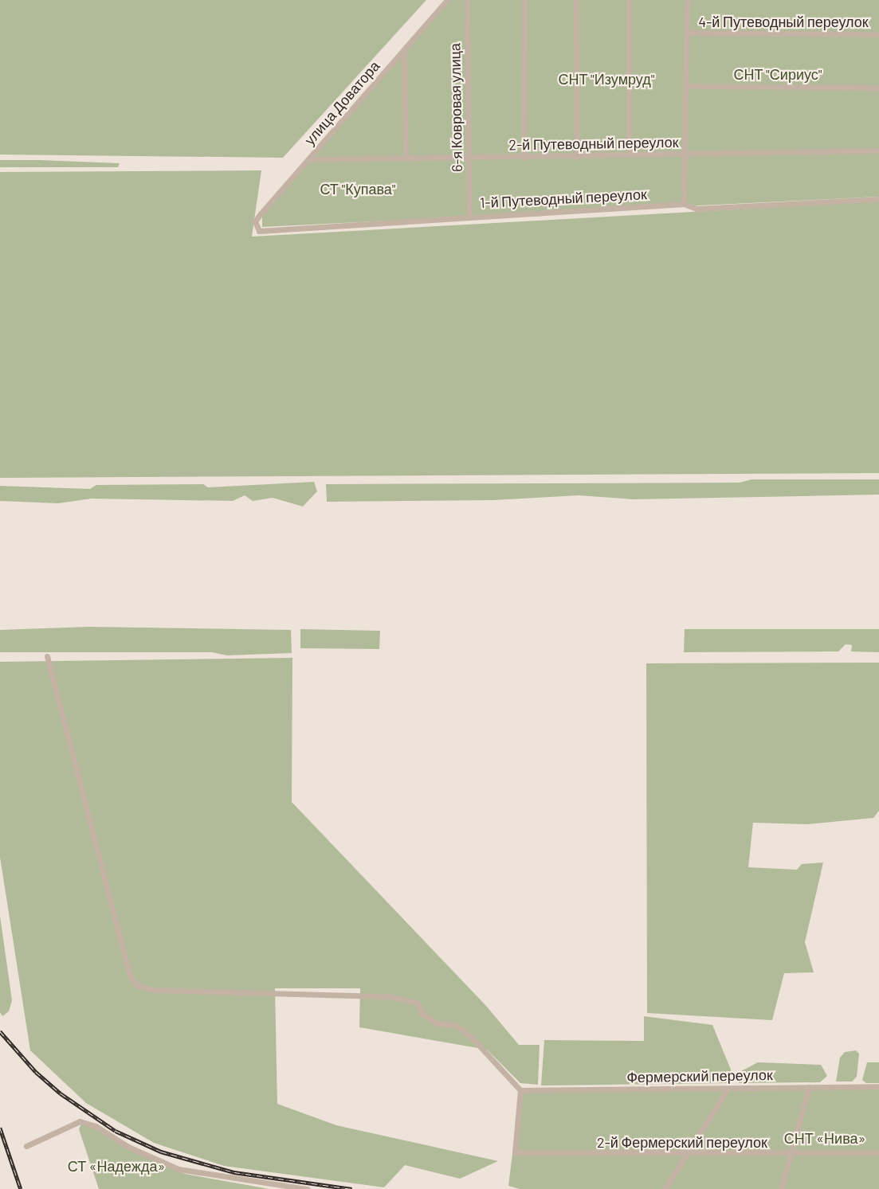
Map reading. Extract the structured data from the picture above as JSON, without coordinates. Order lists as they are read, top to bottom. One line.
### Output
{"streets":{"street":["4-й Путеводный переулок","улица Доватора","6-я Ковровая улица","2-й Путеводный переулок","1-й Путеводный переулок","Фермерский переулок","2-й Фермерский переулок"]},"crossings":[["улица Доватора","2-й Путеводный переулок"],["улица Доватора","1-й Путеводный переулок"],["6-я Ковровая улица","2-й Путеводный переулок"],["6-я Ковровая улица","1-й Путеводный переулок"],["Фермерский переулок","2-й Фермерский переулок"]],"parks":["СНТ \"Сириус\"","СНТ \"Изумруд\"","СТ \"Купава\"","СНТ «Нива»","СТ «Надежда»"]}
